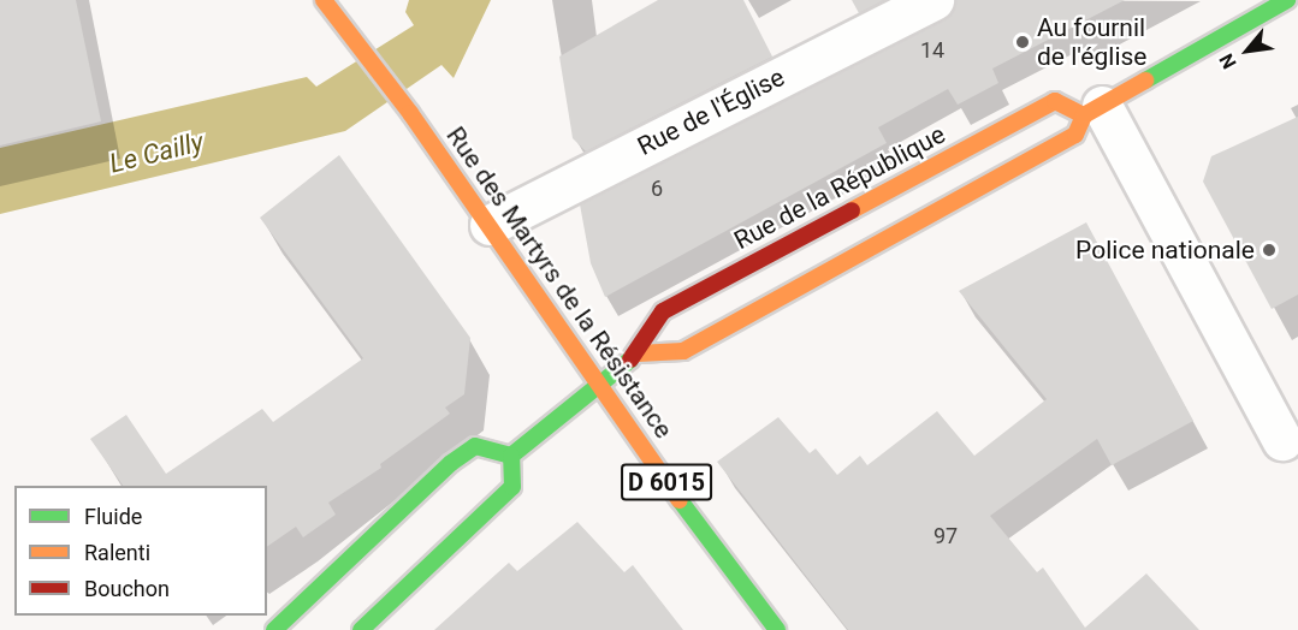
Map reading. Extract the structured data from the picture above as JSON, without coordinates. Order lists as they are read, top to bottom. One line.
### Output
{"streets":{"street":["Rue de l'Église","Rue de la République","Rue des Martyrs de la Résistance","D 6015"]},"crossings":[["Rue de l'Église","Rue des Martyrs de la Résistance"],["Rue de la République","Rue des Martyrs de la Résistance"]],"water":["Le Cailly"],"places":["Au fournil de l'église","Police nationale"],"house_numbers":["14","6","97"],"legend":["Fluide","Ralenti","Bouchon"],"north":"bottom left"}
